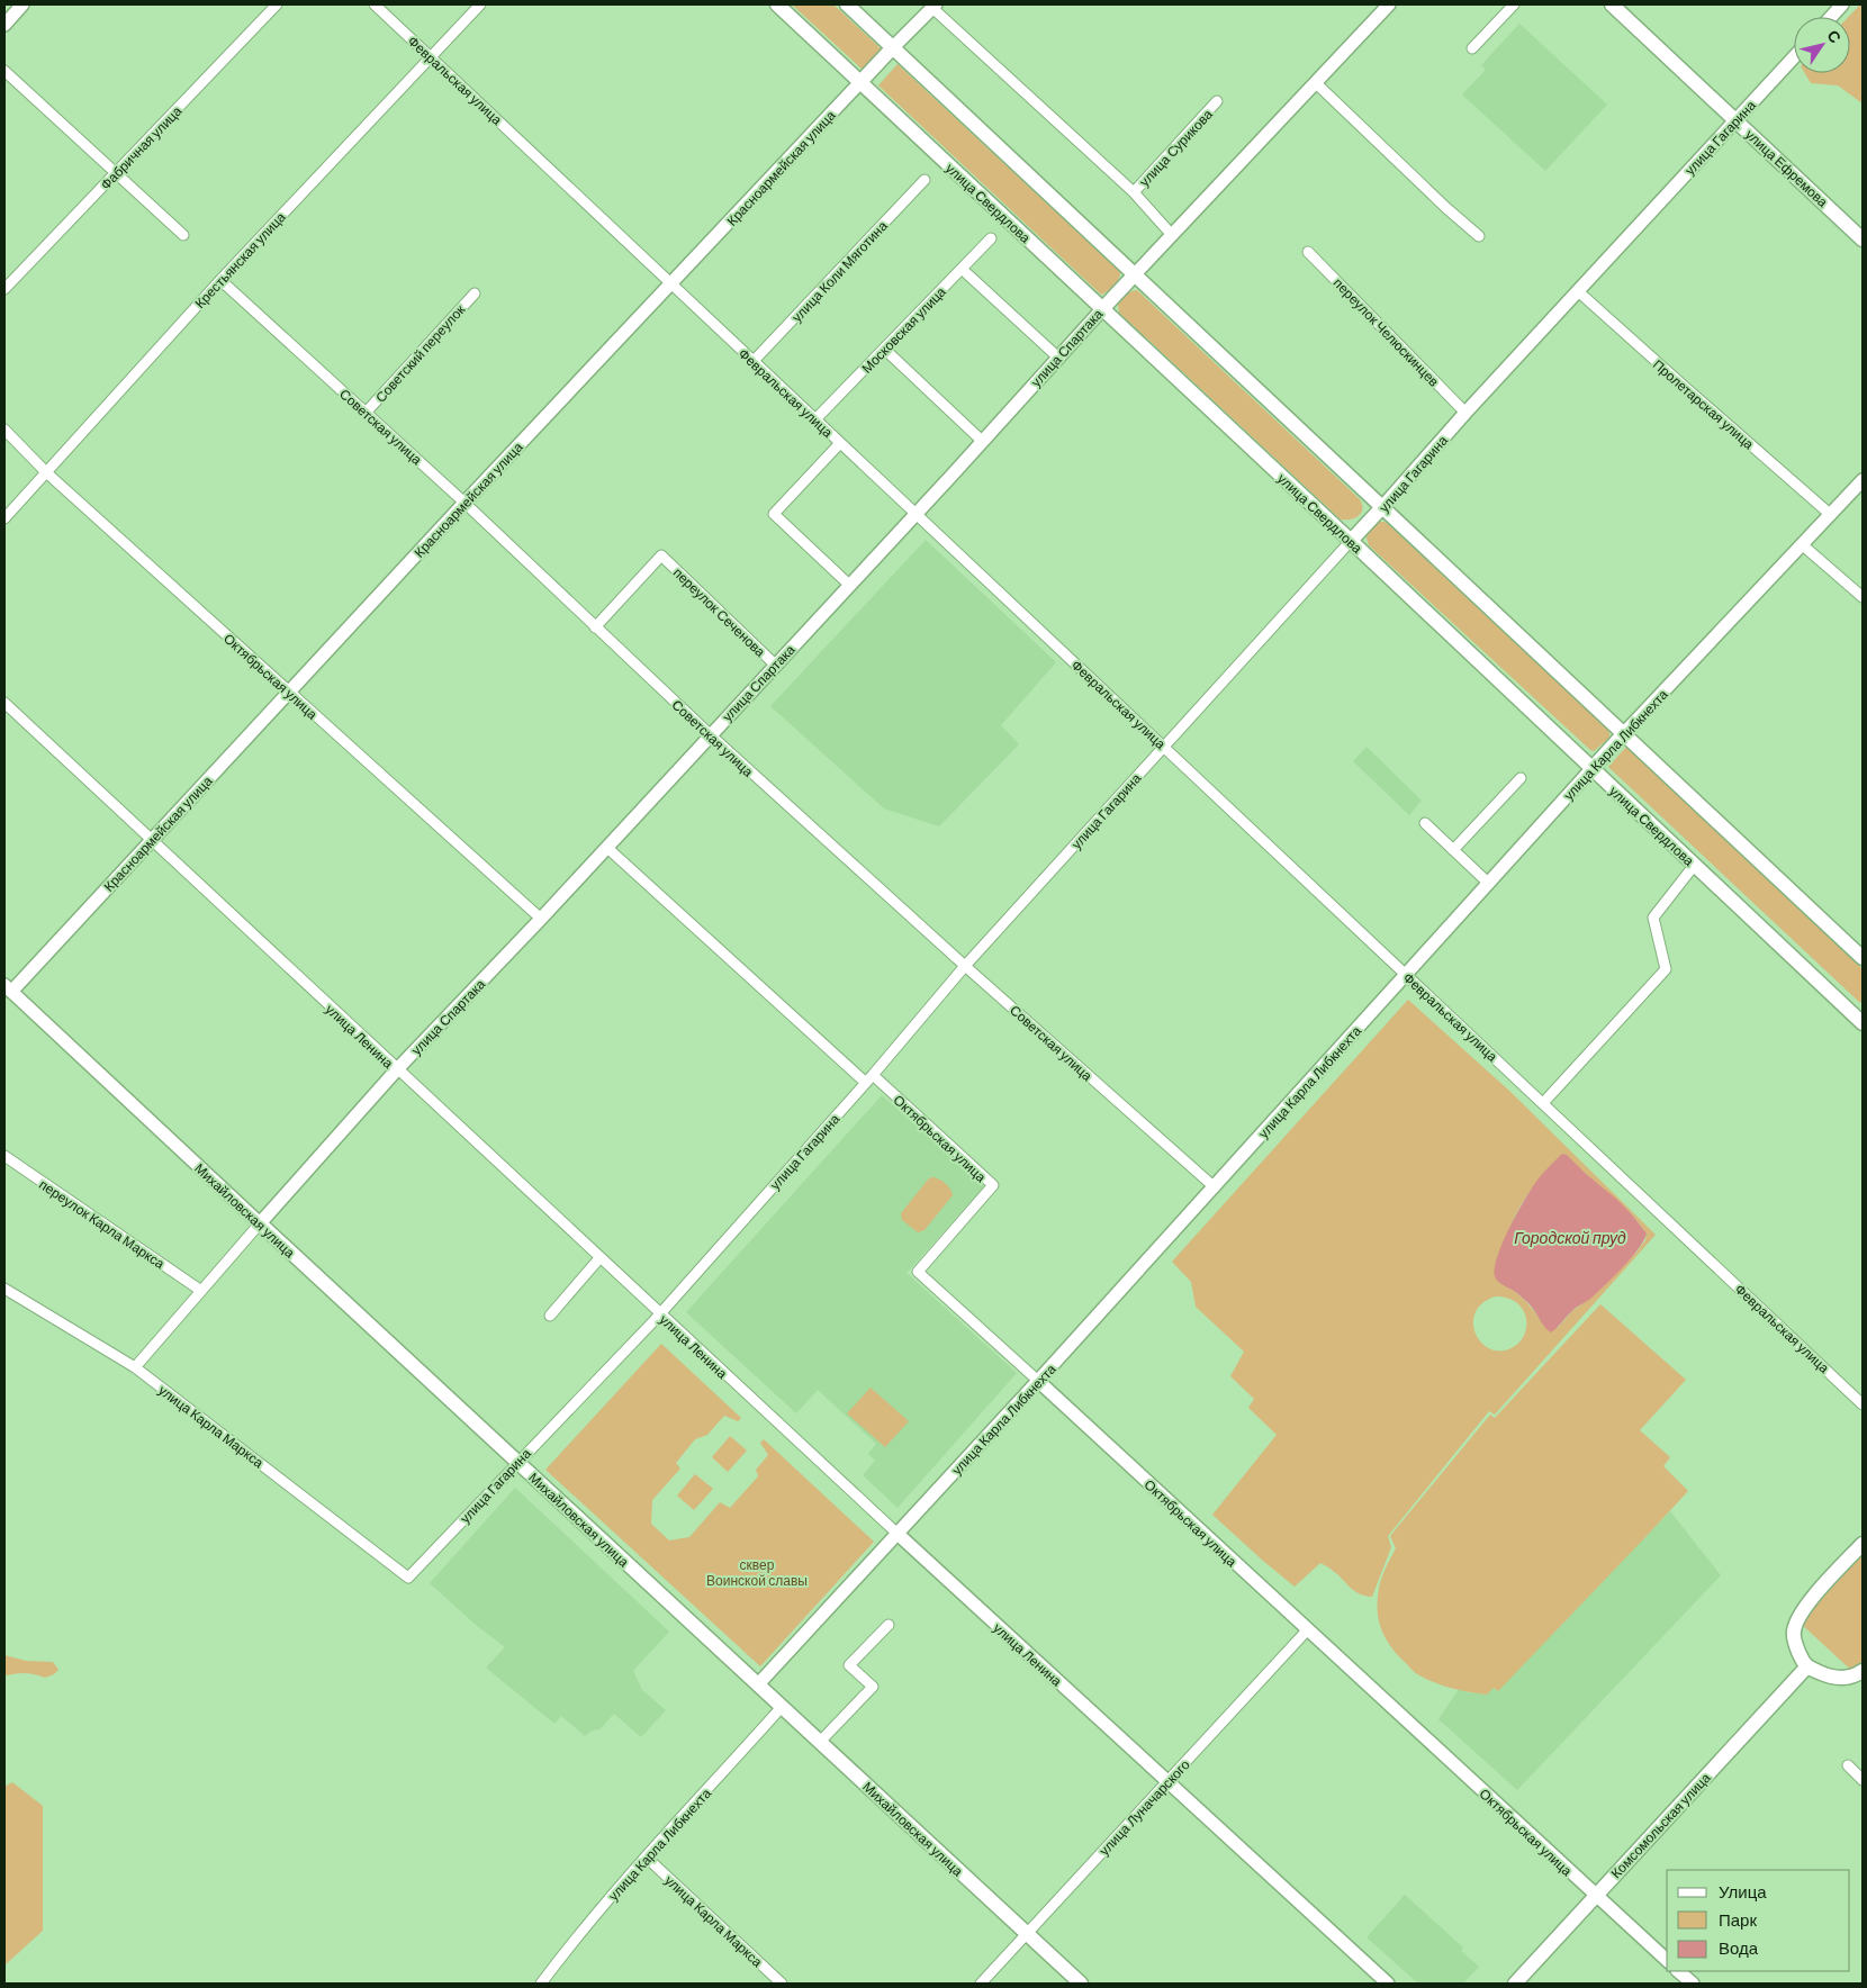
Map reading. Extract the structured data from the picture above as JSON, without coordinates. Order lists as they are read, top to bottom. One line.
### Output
{"streets":{"main road":["улица Гагарина","Красноармейская улица","улица Ефремова","улица Свердлова","улица Спартака","улица Карла Либкнехта","Михайловская улица","Комсомольская улица"],"street":["Февральская улица","Фабричная улица","улица Сурикова","Крестьянская улица","улица Коли Мяготина","Московская улица","переулок Челюскинцев","Советский переулок","Пролетарская улица","Советская улица","переулок Сеченова","Октябрьская улица","улица Ленина","переулок Карла Маркса","улица Карла Маркса","улица Луначарского"]},"crossings":[["Февральская улица","улица Гагарина"],["Февральская улица","Красноармейская улица"],["Февральская улица","Крестьянская улица"],["Февральская улица","улица Коли Мяготина"],["Февральская улица","Московская улица"],["Февральская улица","улица Спартака"],["Февральская улица","улица Карла Либкнехта"],["улица Гагарина","улица Ефремова"],["улица Гагарина","улица Свердлова"],["улица Гагарина","переулок Челюскинцев"],["улица Гагарина","Пролетарская улица"],["улица Гагарина","Советская улица"],["улица Гагарина","Октябрьская улица"],["улица Гагарина","улица Ленина"],["улица Гагарина","Михайловская улица"],["улица Гагарина","улица Карла Маркса"],["Красноармейская улица","улица Свердлова"],["Красноармейская улица","Советская улица"],["Красноармейская улица","Октябрьская улица"],["Красноармейская улица","улица Ленина"],["Красноармейская улица","Михайловская улица"],["улица Свердлова","улица Спартака"],["улица Свердлова","улица Карла Либкнехта"],["Крестьянская улица","Советская улица"],["Крестьянская улица","Октябрьская улица"],["улица Спартака","Советская улица"],["улица Спартака","переулок Сеченова"],["улица Спартака","Октябрьская улица"],["улица Спартака","улица Ленина"],["улица Спартака","Михайловская улица"],["улица Спартака","переулок Карла Маркса"],["улица Спартака","улица Карла Маркса"],["Советский переулок","Советская улица"],["Пролетарская улица","улица Карла Либкнехта"],["Советская улица","переулок Сеченова"],["Советская улица","улица Карла Либкнехта"],["Октябрьская улица","улица Карла Либкнехта"],["Октябрьская улица","улица Луначарского"],["Октябрьская улица","Комсомольская улица"],["улица Карла Либкнехта","улица Ленина"],["улица Карла Либкнехта","Михайловская улица"],["улица Карла Либкнехта","улица Карла Маркса"],["улица Ленина","улица Луначарского"],["Михайловская улица","улица Луначарского"]],"water":["Городской пруд"],"parks":["сквер Воинской славы"],"legend":["Улица","Парк","Вода"],"north":"top right"}
